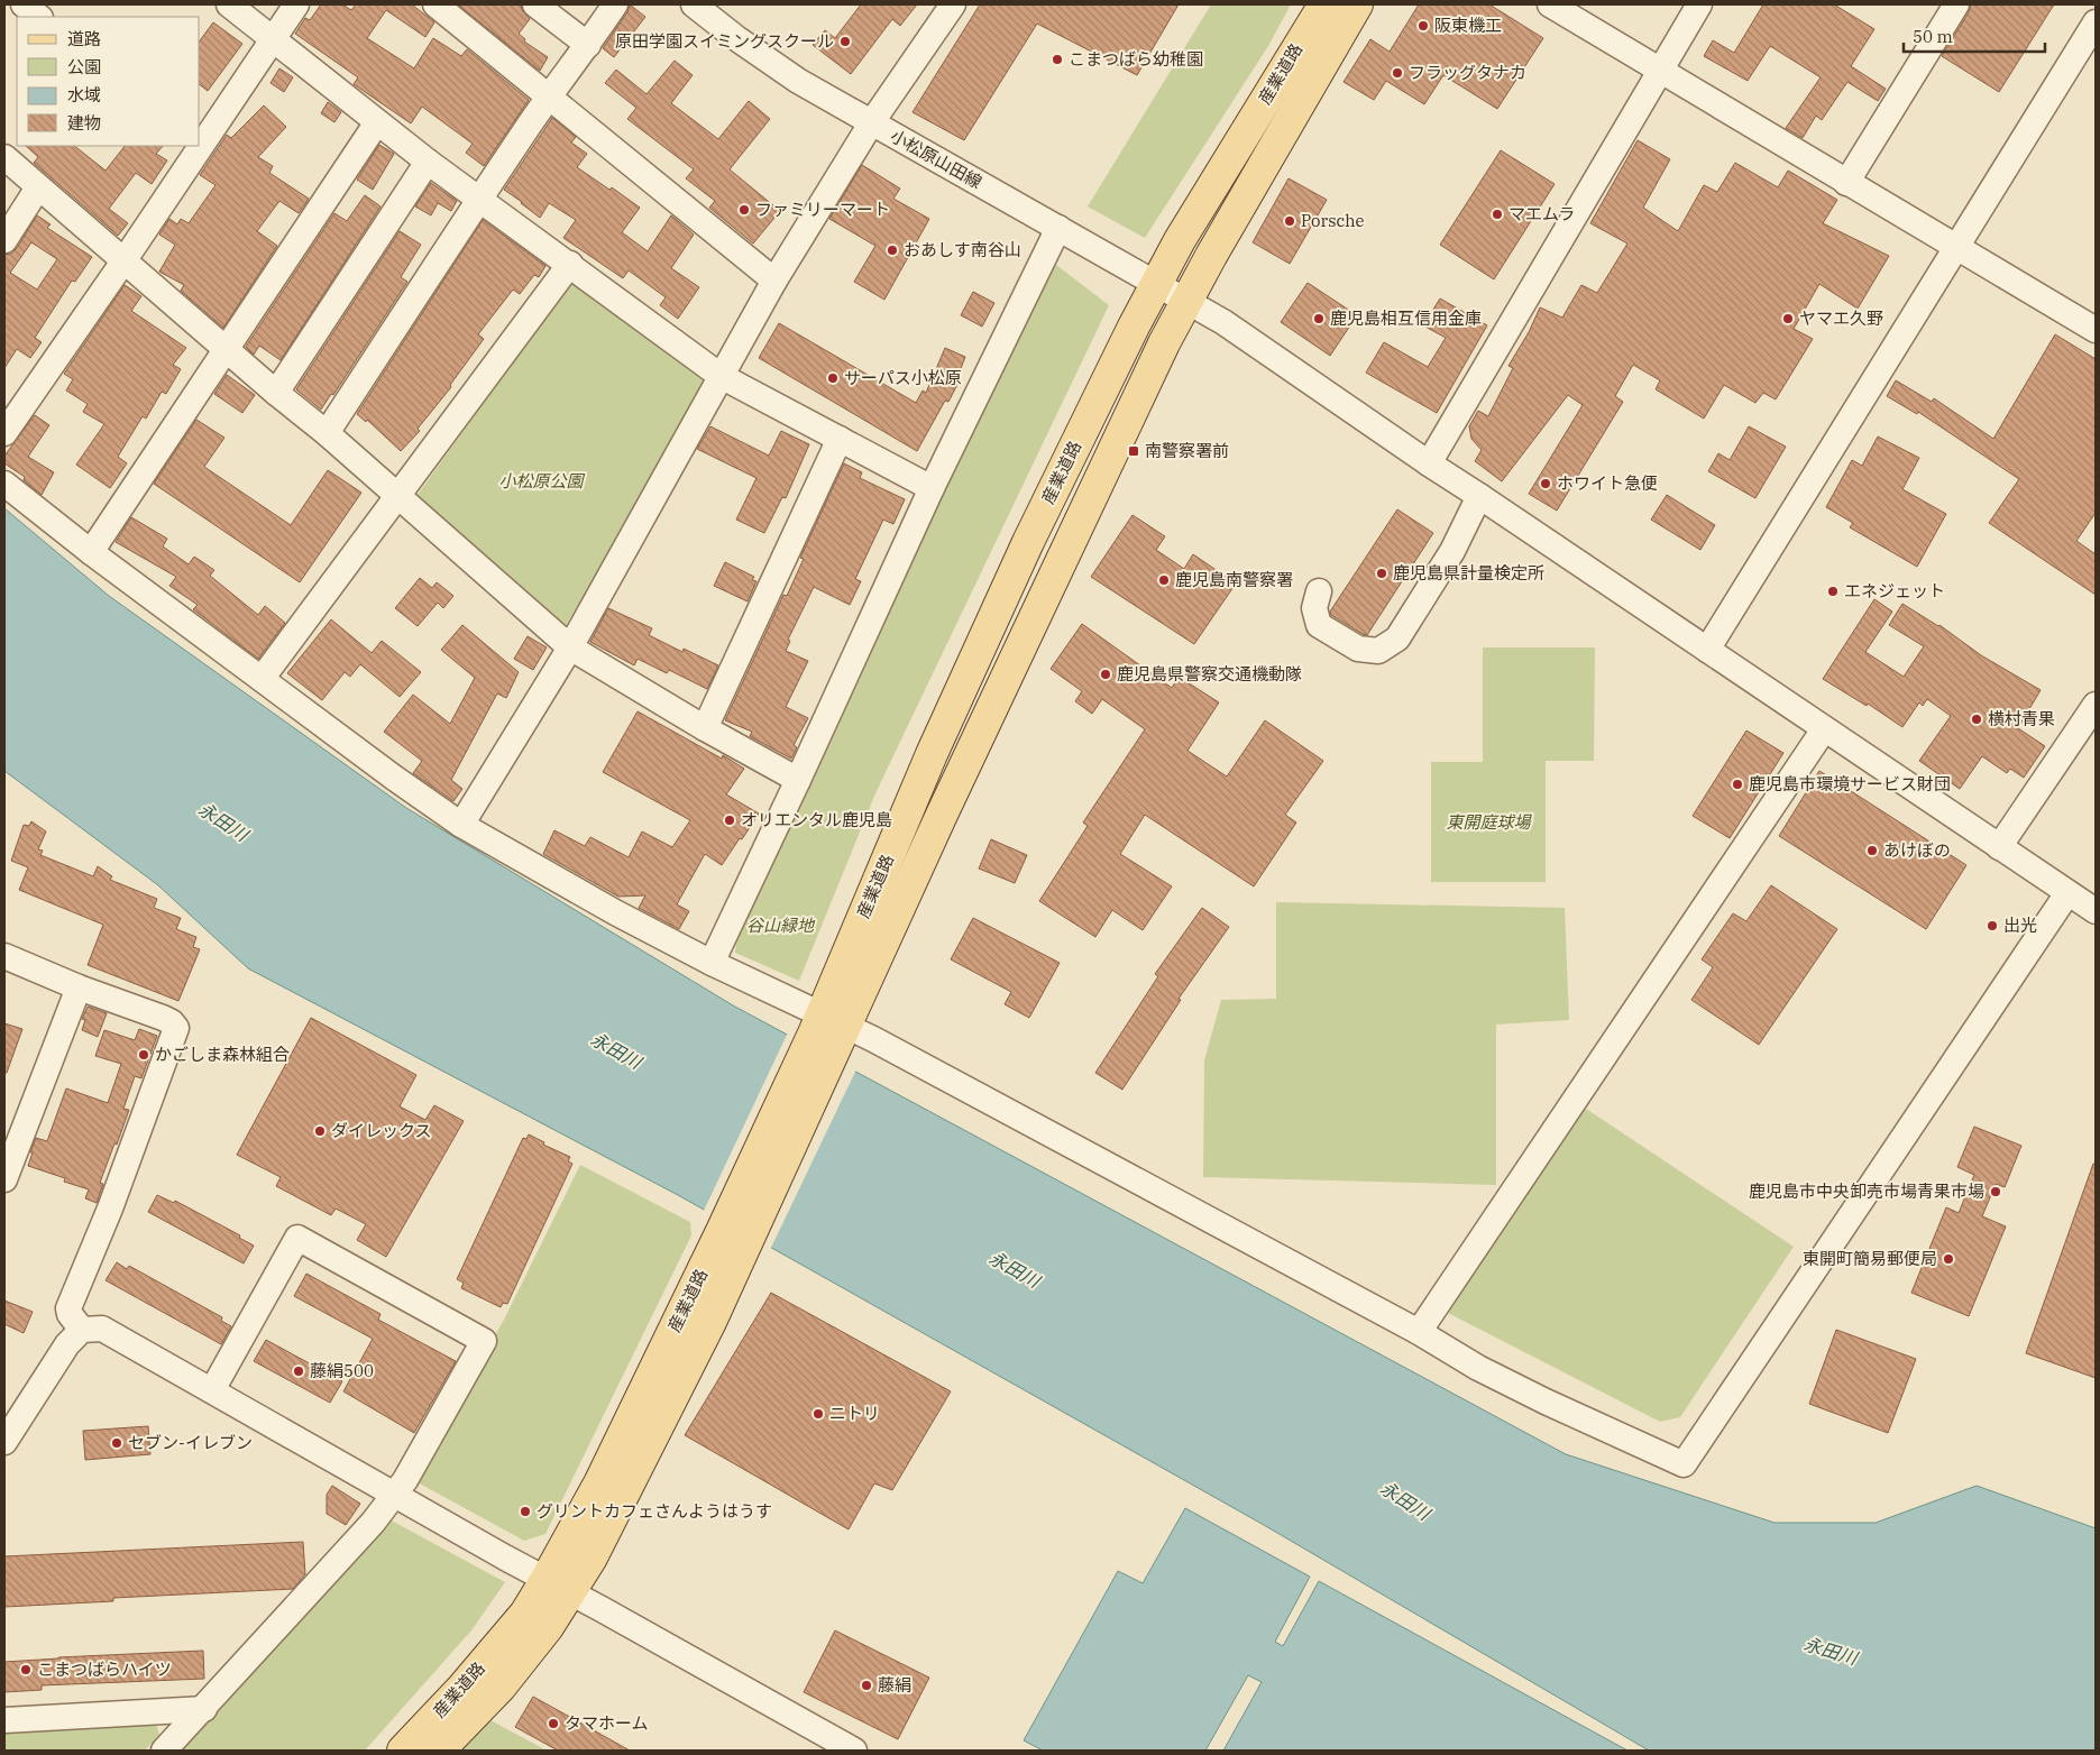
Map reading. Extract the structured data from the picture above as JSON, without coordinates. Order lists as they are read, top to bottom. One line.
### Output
{"streets":{"main road":["産業道路"],"street":["小松原山田線"]},"crossings":[["産業道路","小松原山田線"]],"water":["永田川"],"parks":["小松原公園","東開庭球場","谷山緑地"],"places":{"other":["阪東機工","原田学園スイミングスクール","こまつばら幼稚園","フラッグタナカ","ファミリーマート","マエムラ","Porsche","おあしす南谷山","鹿児島相互信用金庫","ヤマエ久野","サーパス小松原","ホワイト急便","鹿児島県計量検定所","鹿児島南警察署","エネジェット","鹿児島県警察交通機動隊","横村青果","鹿児島市環境サービス財団","オリエンタル鹿児島","あけぼの","出光","かごしま森林組合","ダイレックス","鹿児島市中央卸売市場青果市場","東開町簡易郵便局","藤絹500","ニトリ","セブン-イレブン","グリントカフェさんようはうす","こまつばらハイツ","藤絹","タマホーム"],"transit":["南警察署前"]},"legend":["道路","公園","水域","建物"],"scale_bar":"50 m"}
